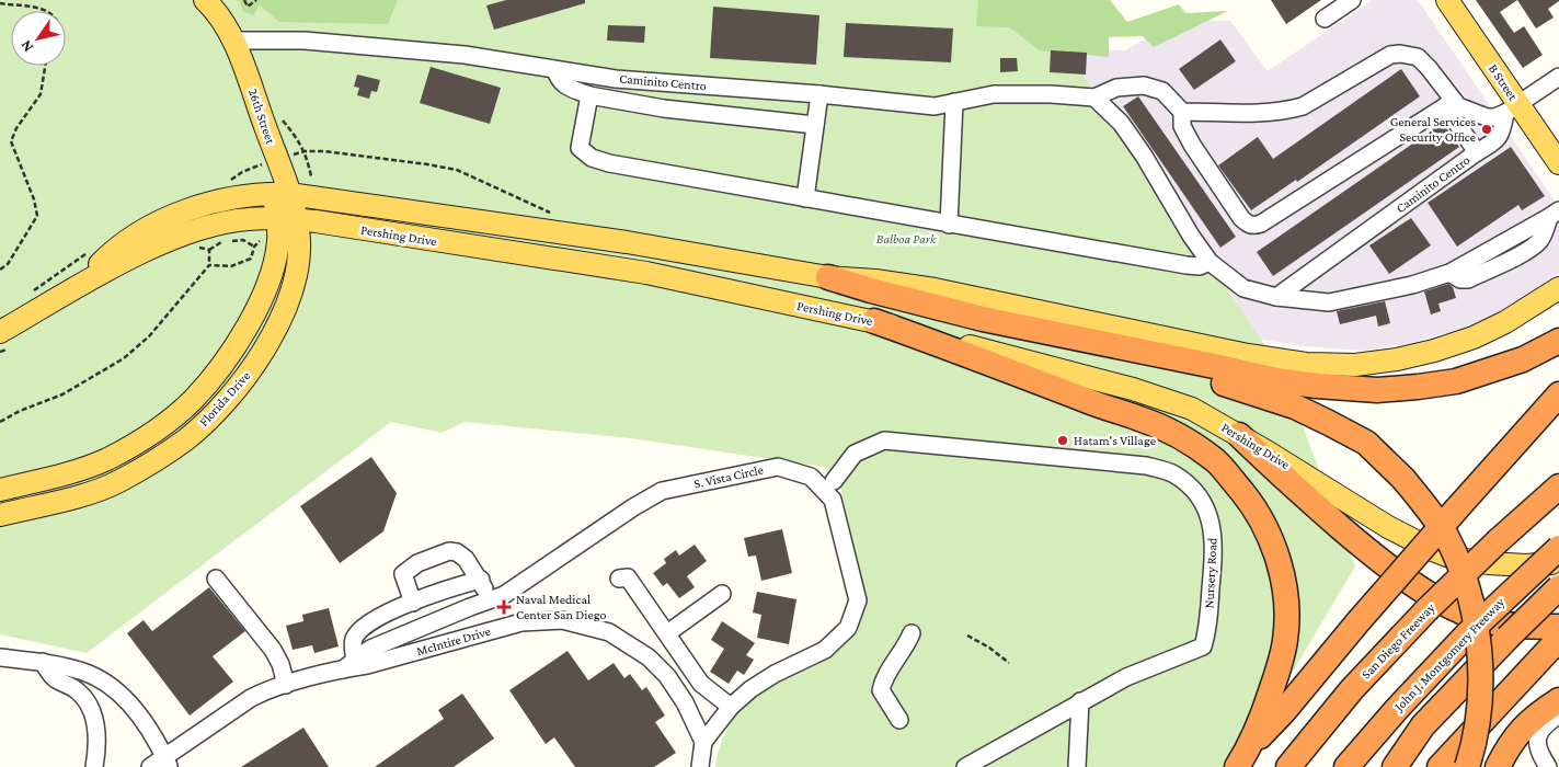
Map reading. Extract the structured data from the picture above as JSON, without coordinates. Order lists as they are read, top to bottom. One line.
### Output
{"streets":{"highway":["San Diego Freeway","John J. Montgomery Freeway"],"main road":["B Street","26th Street","Pershing Drive","Florida Drive"],"street":["Caminito Centro","S. Vista Circle","Nursery Road","McIntire Drive"]},"crossings":[["Caminito Centro","B Street"],["Caminito Centro","26th Street"],["26th Street","Pershing Drive"],["26th Street","Florida Drive"],["Pershing Drive","Florida Drive"],["S. Vista Circle","McIntire Drive"]],"parks":["Balboa Park"],"places":{"other":["General Services Security Office","Hatam's Village"],"health":["Naval Medical Center San Diego"]},"north":"bottom left"}
